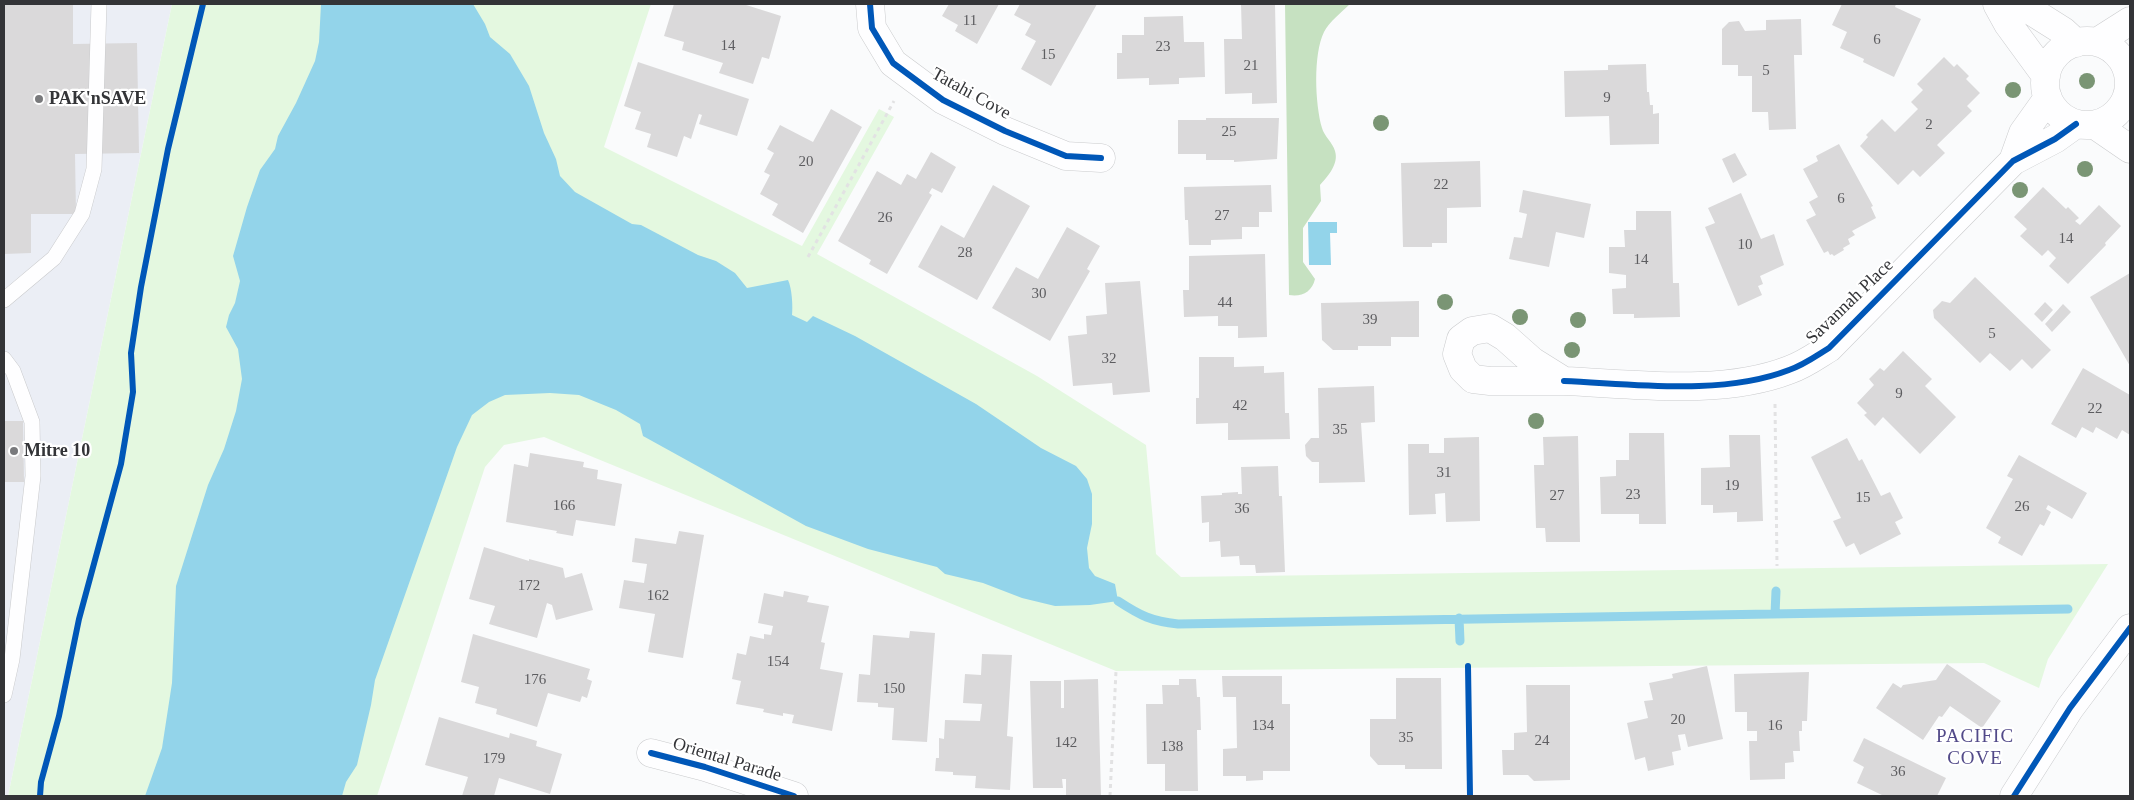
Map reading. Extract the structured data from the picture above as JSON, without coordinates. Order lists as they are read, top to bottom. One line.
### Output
{"streets":{"street":["Tatahi Cove","Savannah Place","Oriental Parade"]},"districts":["PACIFIC COVE"],"places":["PAK'nSAVE","Mitre 10"],"house_numbers":["11","6","14","23","15","21","5","9","2","25","20","22","6","27","26","14","10","28","14","30","44","39","5","32","9","42","22","35","31","19","23","27","15","166","26","36","172","162","154","176","150","20","134","16","35","24","142","138","179","36"]}
